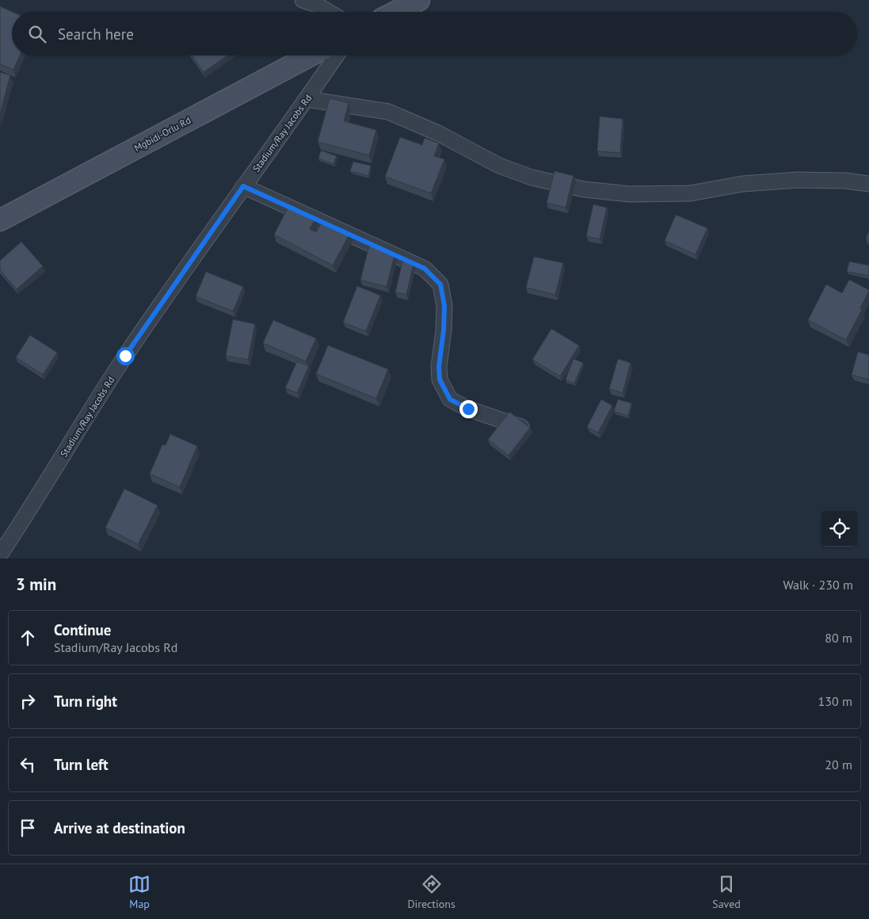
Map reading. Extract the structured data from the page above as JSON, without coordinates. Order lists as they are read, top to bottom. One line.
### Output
{"streets":{"main road":["Mgbidi-Orlu Rd"],"street":["Stadium/Ray Jacobs Rd"]},"page":{"search":"Search here","heading":["3 min","Walk · 230 m"],"list":[["Continue","Stadium/Ray Jacobs Rd","80 m"],["Turn right","130 m"],["Turn left","20 m"],"Arrive at destination"],"nav":["Map","Directions","Saved"]}}
